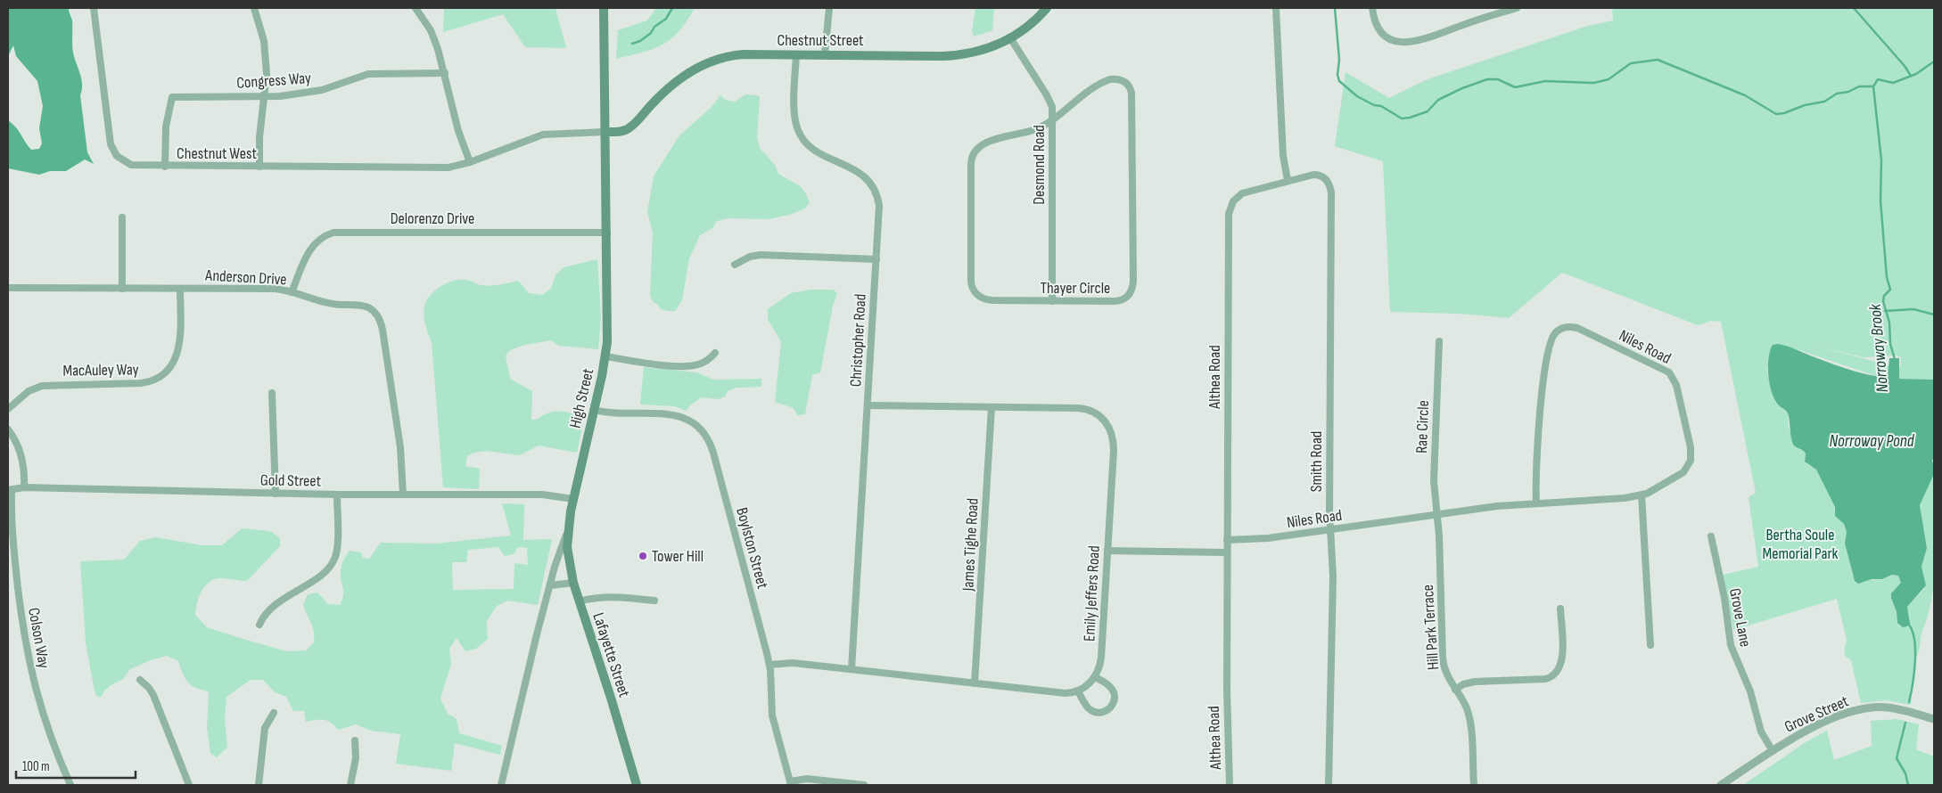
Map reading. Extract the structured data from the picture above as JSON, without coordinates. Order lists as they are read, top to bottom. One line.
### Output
{"streets":{"main road":["Chestnut Street","High Street","Lafayette Street"],"street":["Congress Way","Chestnut West","Desmond Road","Delorenzo Drive","Anderson Drive","Thayer Circle","Christopher Road","Niles Road","MacAuley Way","Althea Road","Rae Circle","Smith Road","Gold Street","James Tighe Road","Boylston Street","Emily Jeffers Road","Grove Lane","Hill Park Terrace","Colson Way","Grove Street"]},"crossings":[["Chestnut Street","Chestnut West"],["Chestnut Street","Desmond Road"],["Chestnut Street","Christopher Road"],["Chestnut Street","High Street"],["Congress Way","Chestnut West"],["Chestnut West","High Street"],["Desmond Road","Thayer Circle"],["Delorenzo Drive","Anderson Drive"],["Delorenzo Drive","High Street"],["Anderson Drive","MacAuley Way"],["Anderson Drive","Gold Street"],["Christopher Road","Emily Jeffers Road"],["Niles Road","Althea Road"],["Niles Road","Rae Circle"],["Niles Road","Smith Road"],["Niles Road","Hill Park Terrace"],["Althea Road","Smith Road"],["High Street","Gold Street"],["High Street","Boylston Street"],["High Street","Lafayette Street"],["Rae Circle","Hill Park Terrace"],["Gold Street","Colson Way"],["James Tighe Road","Emily Jeffers Road"],["Grove Lane","Grove Street"]],"water":["Norroway Brook","Norroway Pond"],"parks":["Bertha Soule Memorial Park"],"places":["Tower Hill"],"scale_bar":"100 m"}
